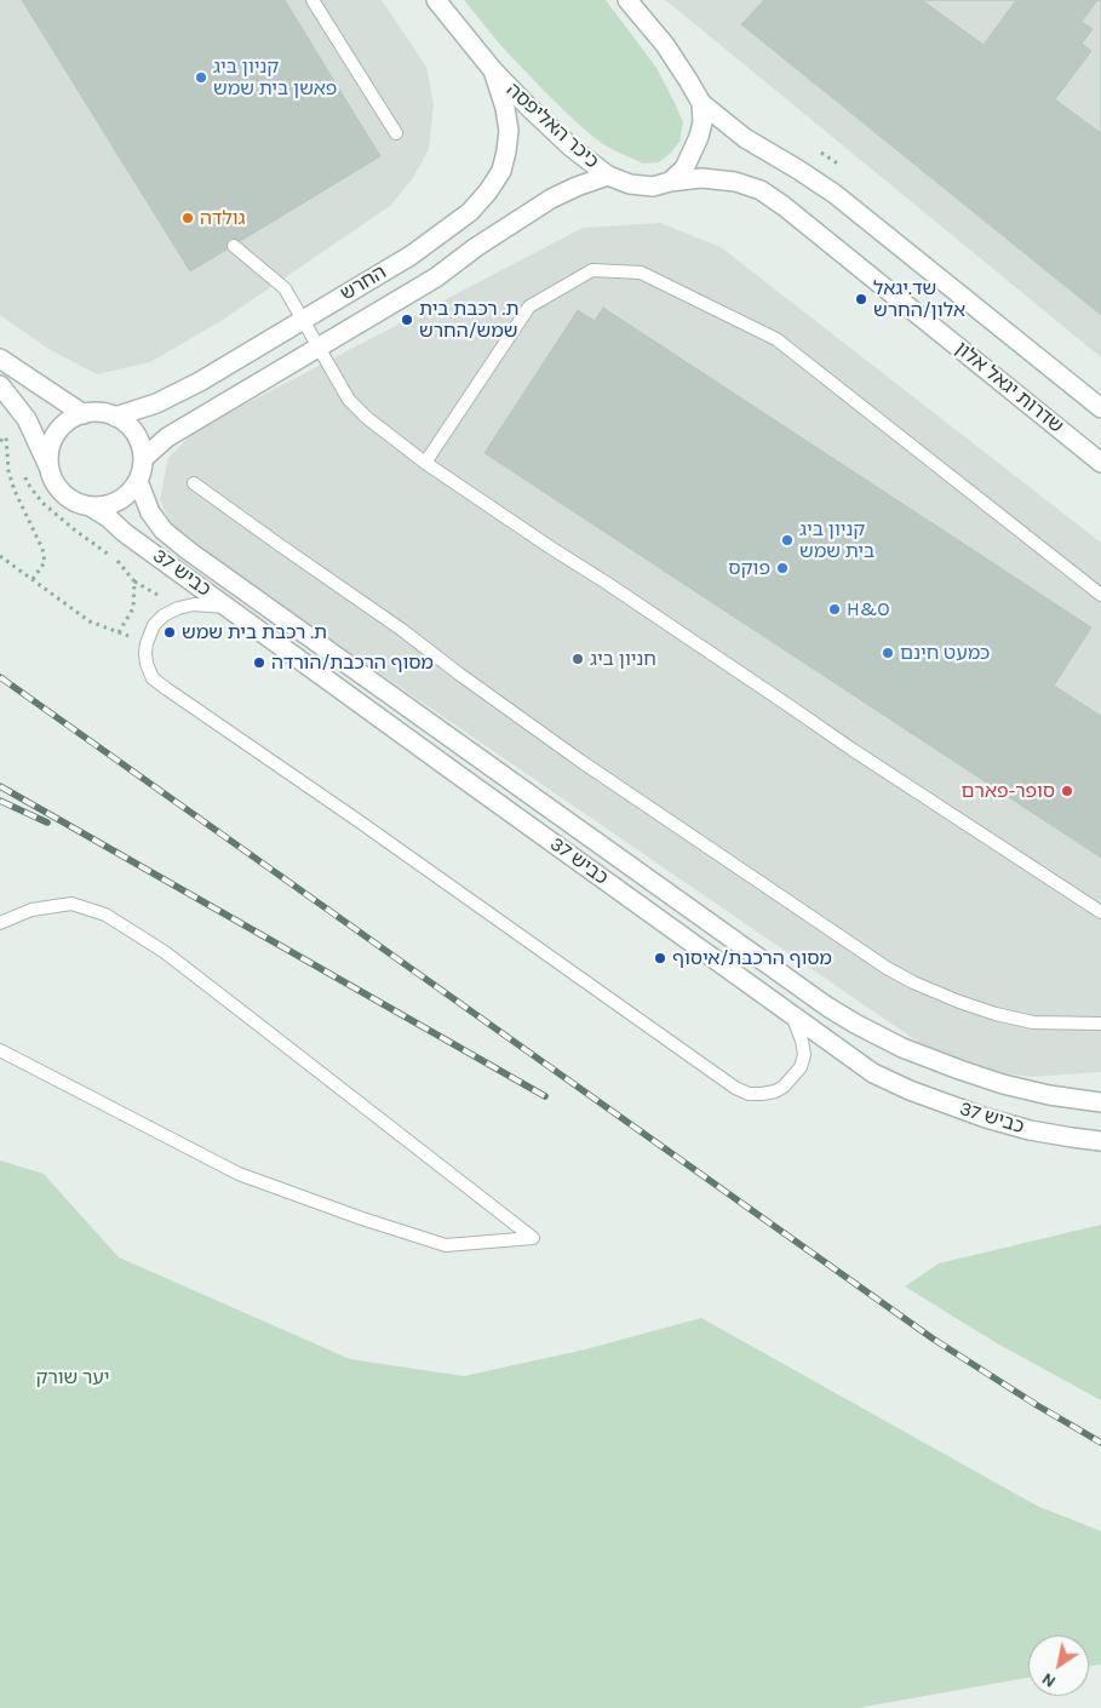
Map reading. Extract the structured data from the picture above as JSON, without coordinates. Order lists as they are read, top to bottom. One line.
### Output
{"streets":{"street":["כיכר האליפסה","החרש","שדרות יגאל אלון","כביש 37"]},"crossings":[["כיכר האליפסה","החרש"],["כיכר האליפסה","שדרות יגאל אלון"],["החרש","כביש 37"]],"parks":["יער שורק"],"places":["קניון ביג פאשן בית שמש","גולדה","שד.יגאל אלון/החרש","ת. רכבת בית שמש/החרש","קניון ביג בית שמש","פוקס","H&O","ת. רכבת בית שמש","כמעט חינם","חניון ביג","מסוף הרכבת/הורדה","סופר-פארם","מסוף הרכבת/איסוף"],"north":"bottom left"}
